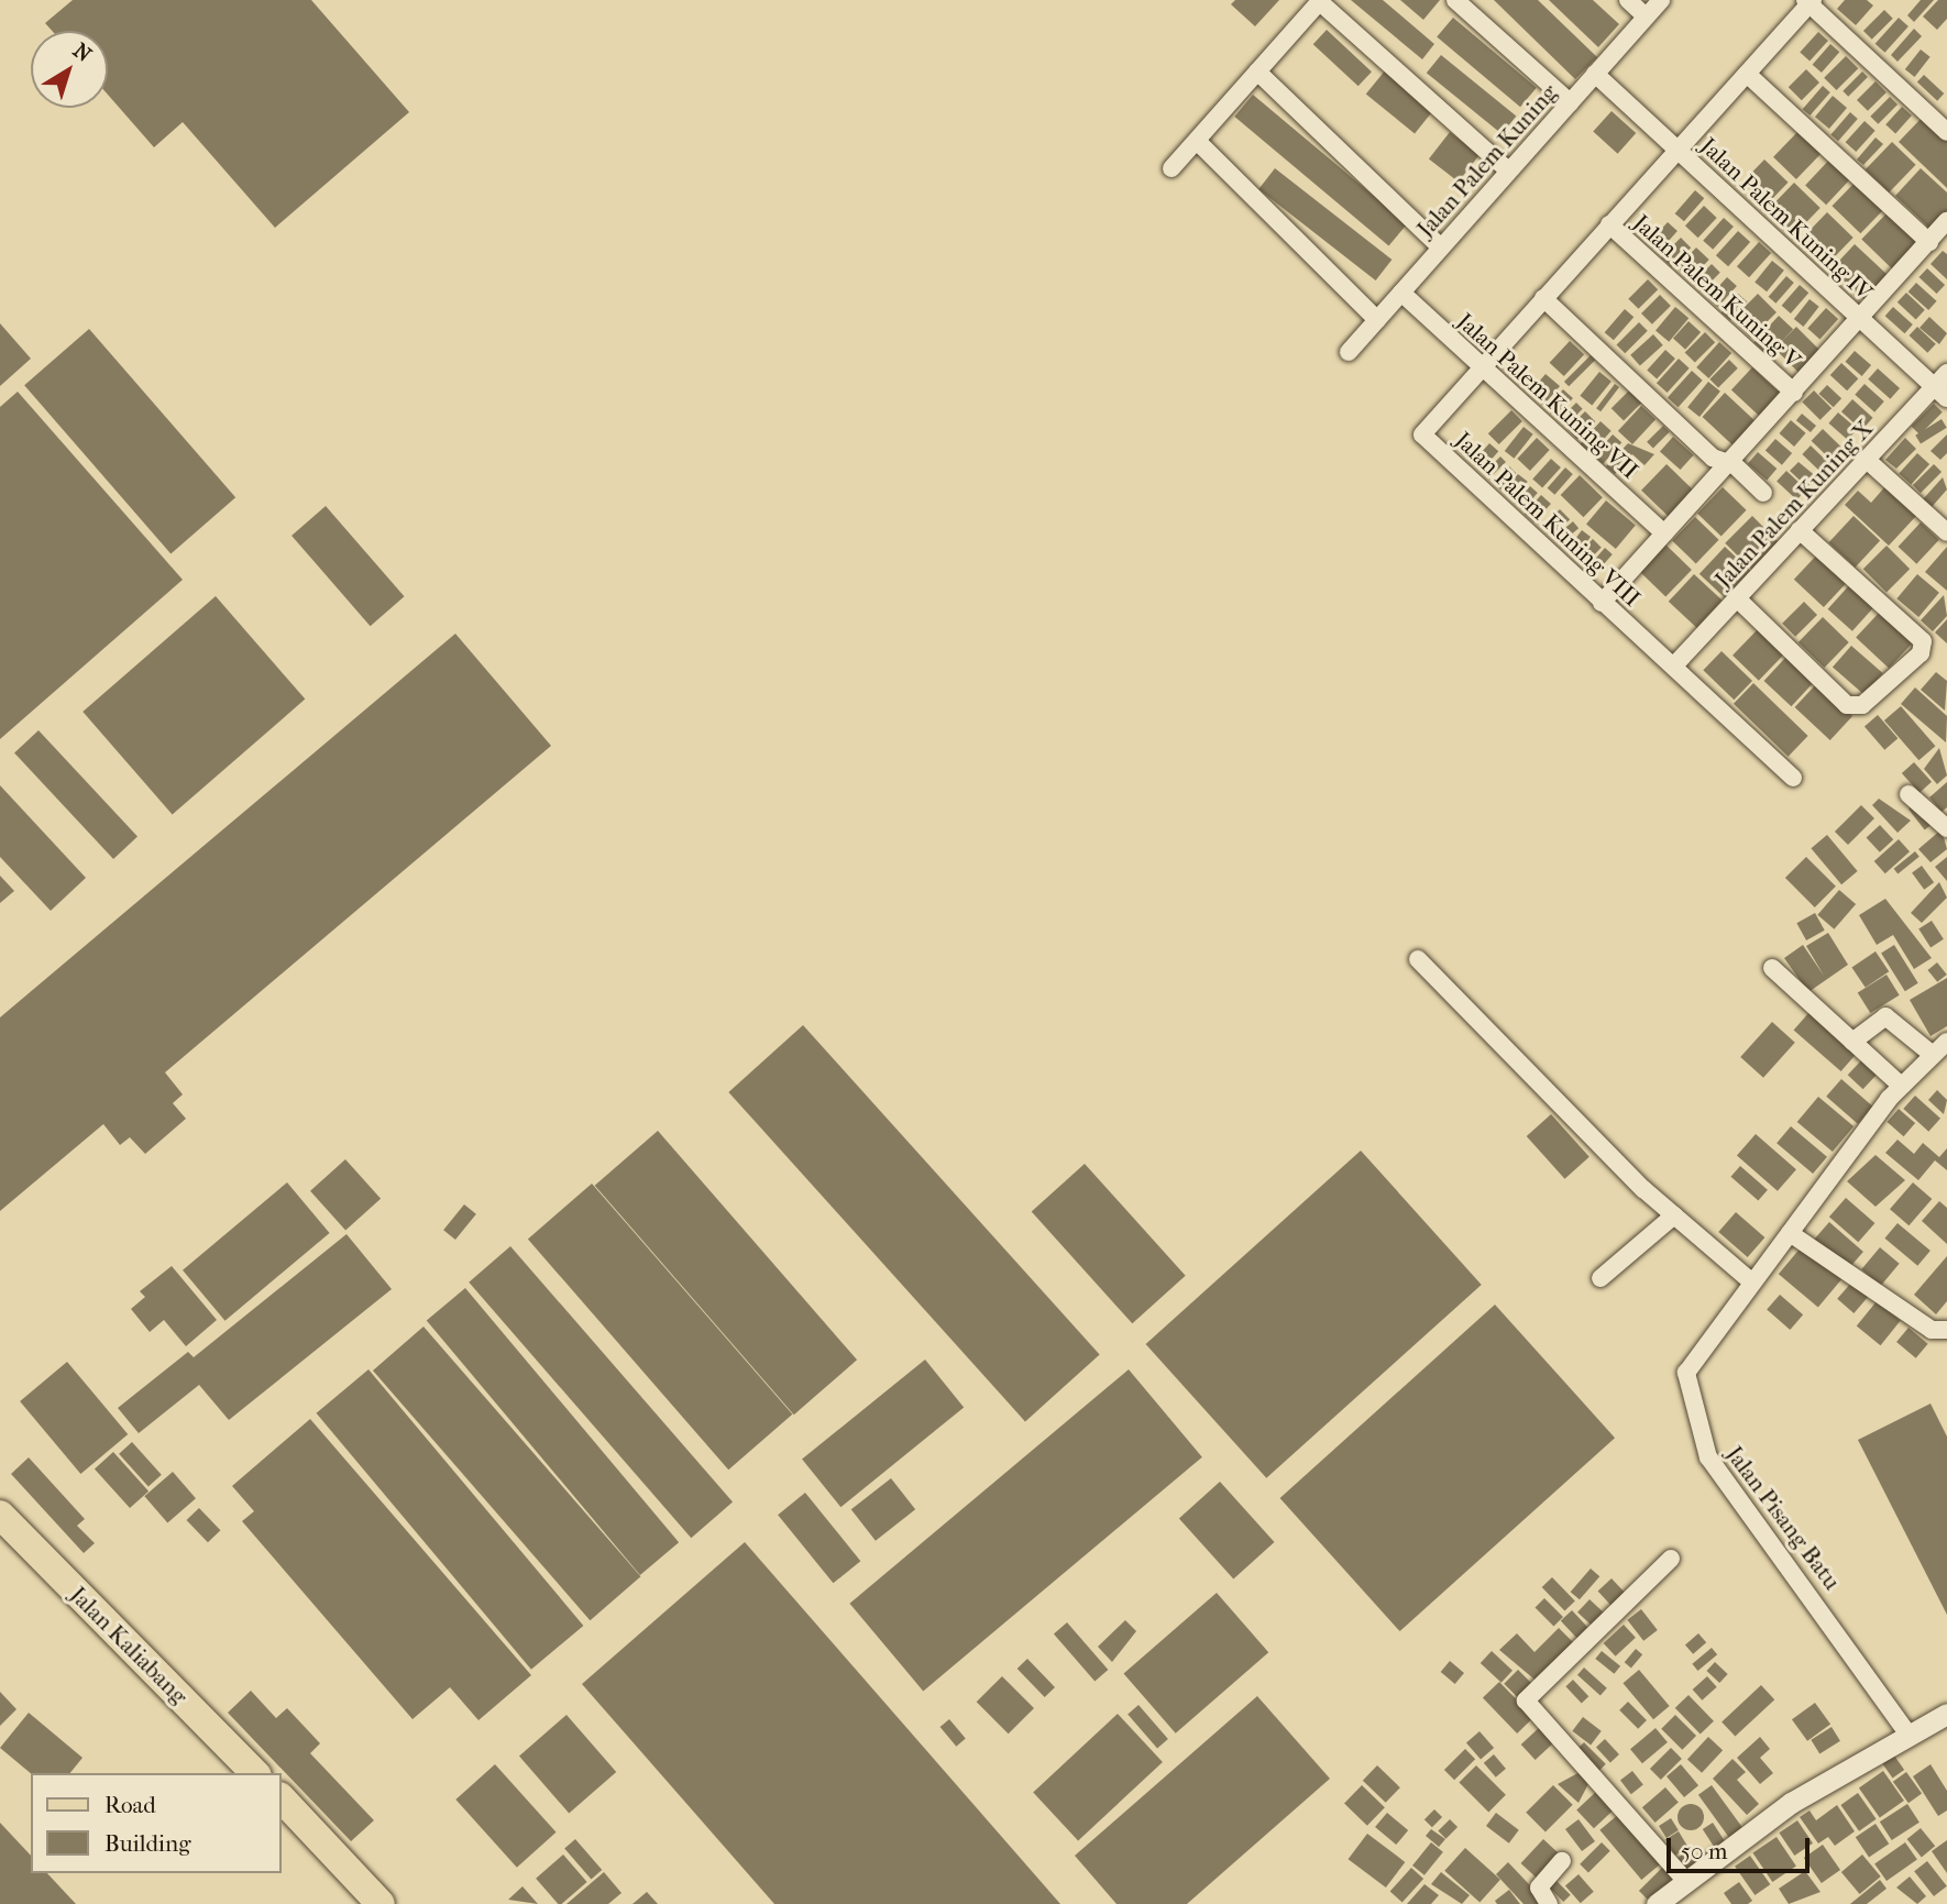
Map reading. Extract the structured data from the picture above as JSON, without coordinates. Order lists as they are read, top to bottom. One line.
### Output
{"streets":{"main road":["Jalan Kaliabang"],"street":["Jalan Palem Kuning","Jalan Palem Kuning IV","Jalan Palem Kuning V","Jalan Palem Kuning VII","Jalan Palem Kuning X","Jalan Palem Kuning VIII","Jalan Pisang Batu"]},"crossings":[["Jalan Palem Kuning","Jalan Palem Kuning IV"],["Jalan Palem Kuning","Jalan Palem Kuning VII"],["Jalan Palem Kuning IV","Jalan Palem Kuning X"],["Jalan Palem Kuning VII","Jalan Palem Kuning VIII"],["Jalan Palem Kuning X","Jalan Palem Kuning VIII"]],"legend":["Road","Building"],"scale_bar":"50 m","north":"top right"}
